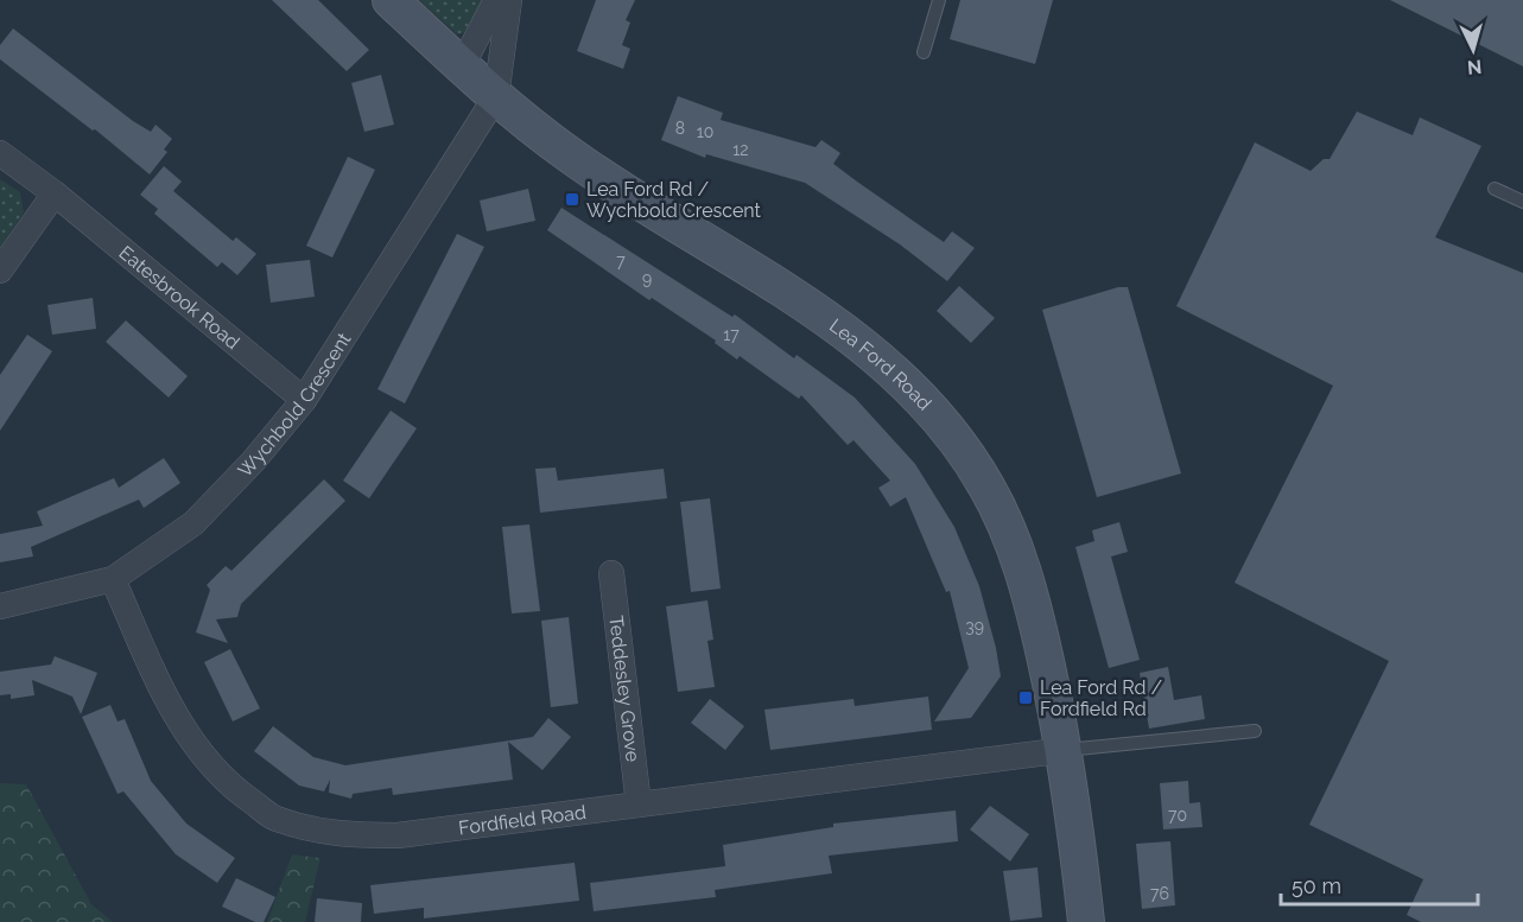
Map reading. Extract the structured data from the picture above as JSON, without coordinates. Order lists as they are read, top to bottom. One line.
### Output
{"streets":{"street":["Eatesbrook Road","Lea Ford Road","Wychbold Crescent","Teddesley Grove","Fordfield Road"]},"crossings":[["Eatesbrook Road","Wychbold Crescent"],["Lea Ford Road","Wychbold Crescent"],["Lea Ford Road","Fordfield Road"],["Wychbold Crescent","Fordfield Road"],["Teddesley Grove","Fordfield Road"]],"places":{"transit":["Lea Ford Rd / Wychbold Crescent","Lea Ford Rd / Fordfield Rd"]},"house_numbers":["8","10","12","7","9","17","39","70","76"],"scale_bar":"50 m","north":"bottom"}
